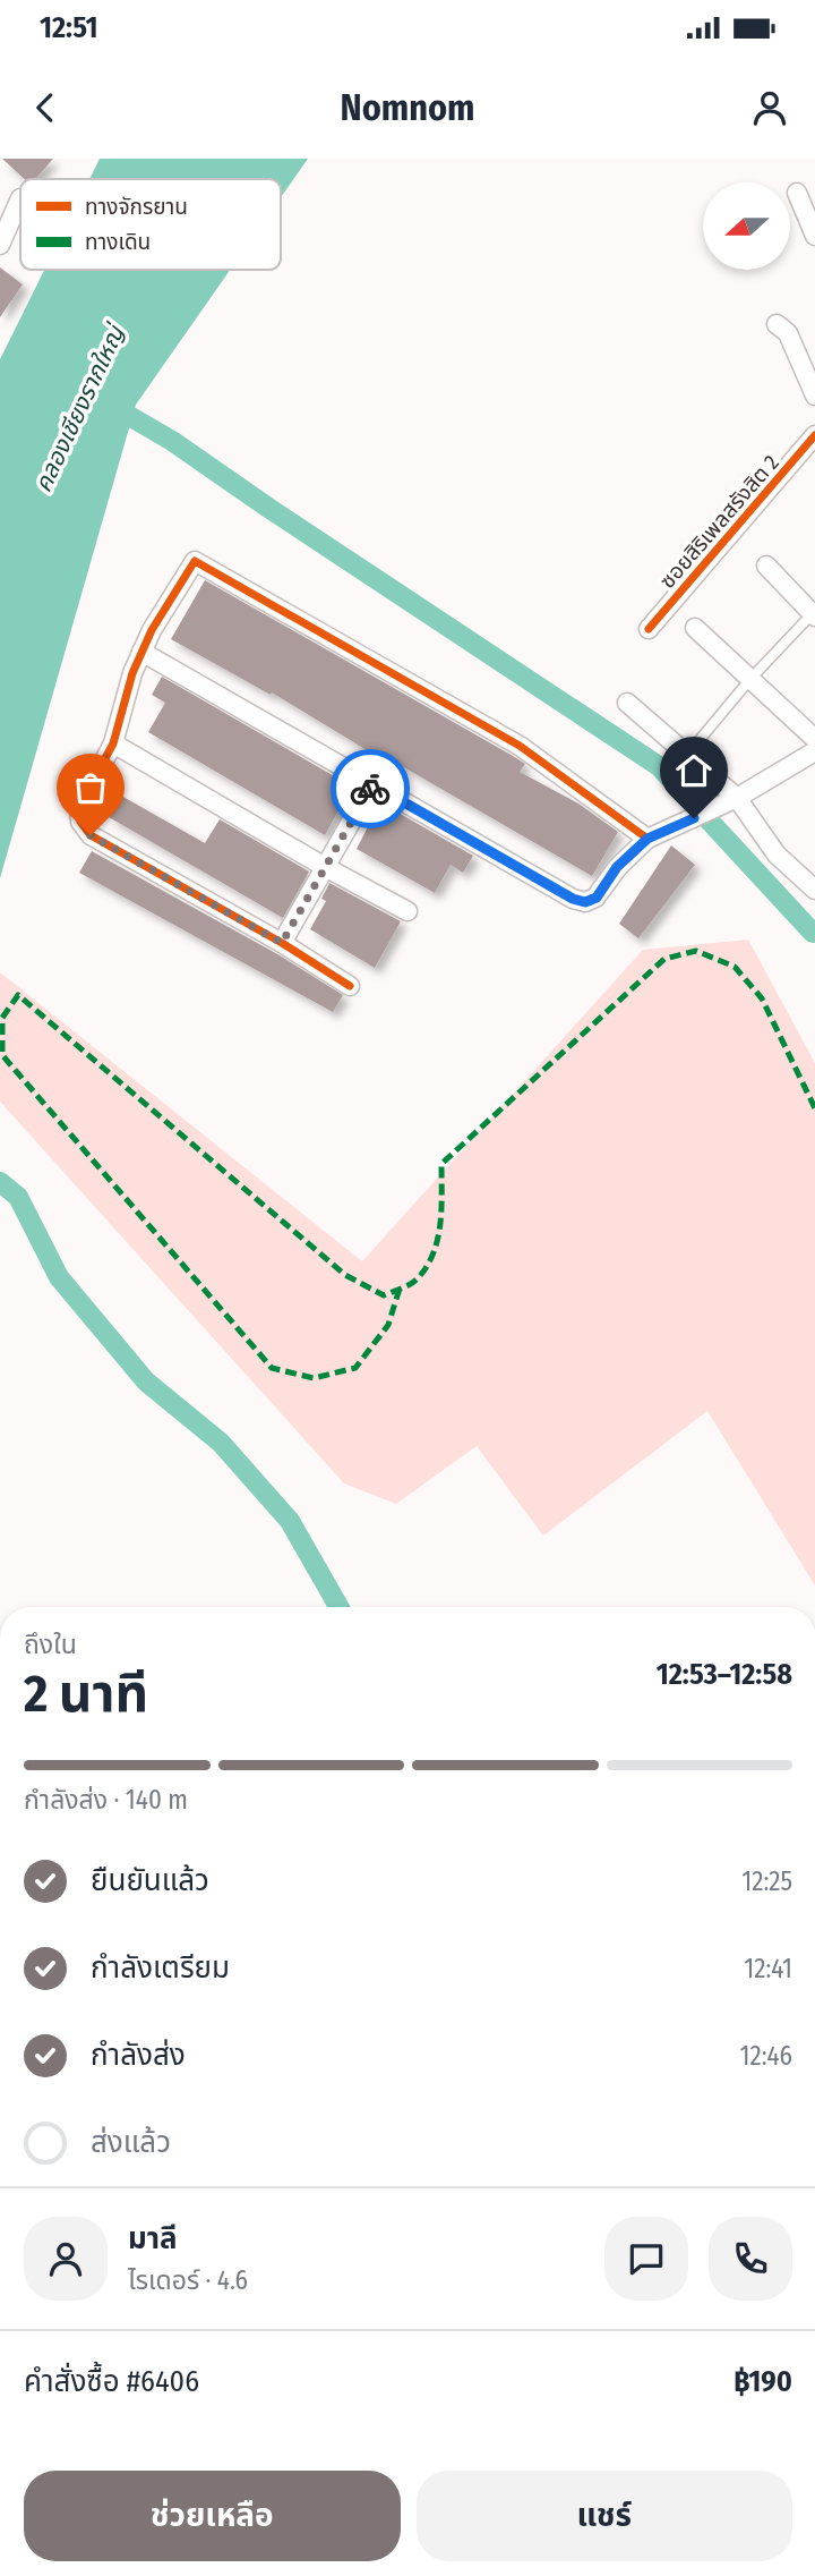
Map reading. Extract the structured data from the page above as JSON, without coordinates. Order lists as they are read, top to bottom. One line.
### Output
{"streets":{"street":["ซอยสิริเพลสรังสิต 2"]},"water":["คลองเชียงรากใหญ่"],"legend":["ทางจักรยาน","ทางเดิน"],"north":"left","page":{"status":"12:51","header":"Nomnom","heading":["2 นาที","ถึงใน","12:53–12:58"],"panel":["มาลี","ไรเดอร์ · 4.6","คำสั่งซื้อ #6406","฿190"],"bar":"กำลังส่ง · 140 m","list":[["ยืนยันแล้ว","12:25"],["กำลังเตรียม","12:41"],["กำลังส่ง","12:46"],"ส่งแล้ว"],"buttons":["ช่วยเหลือ","แชร์"]}}
